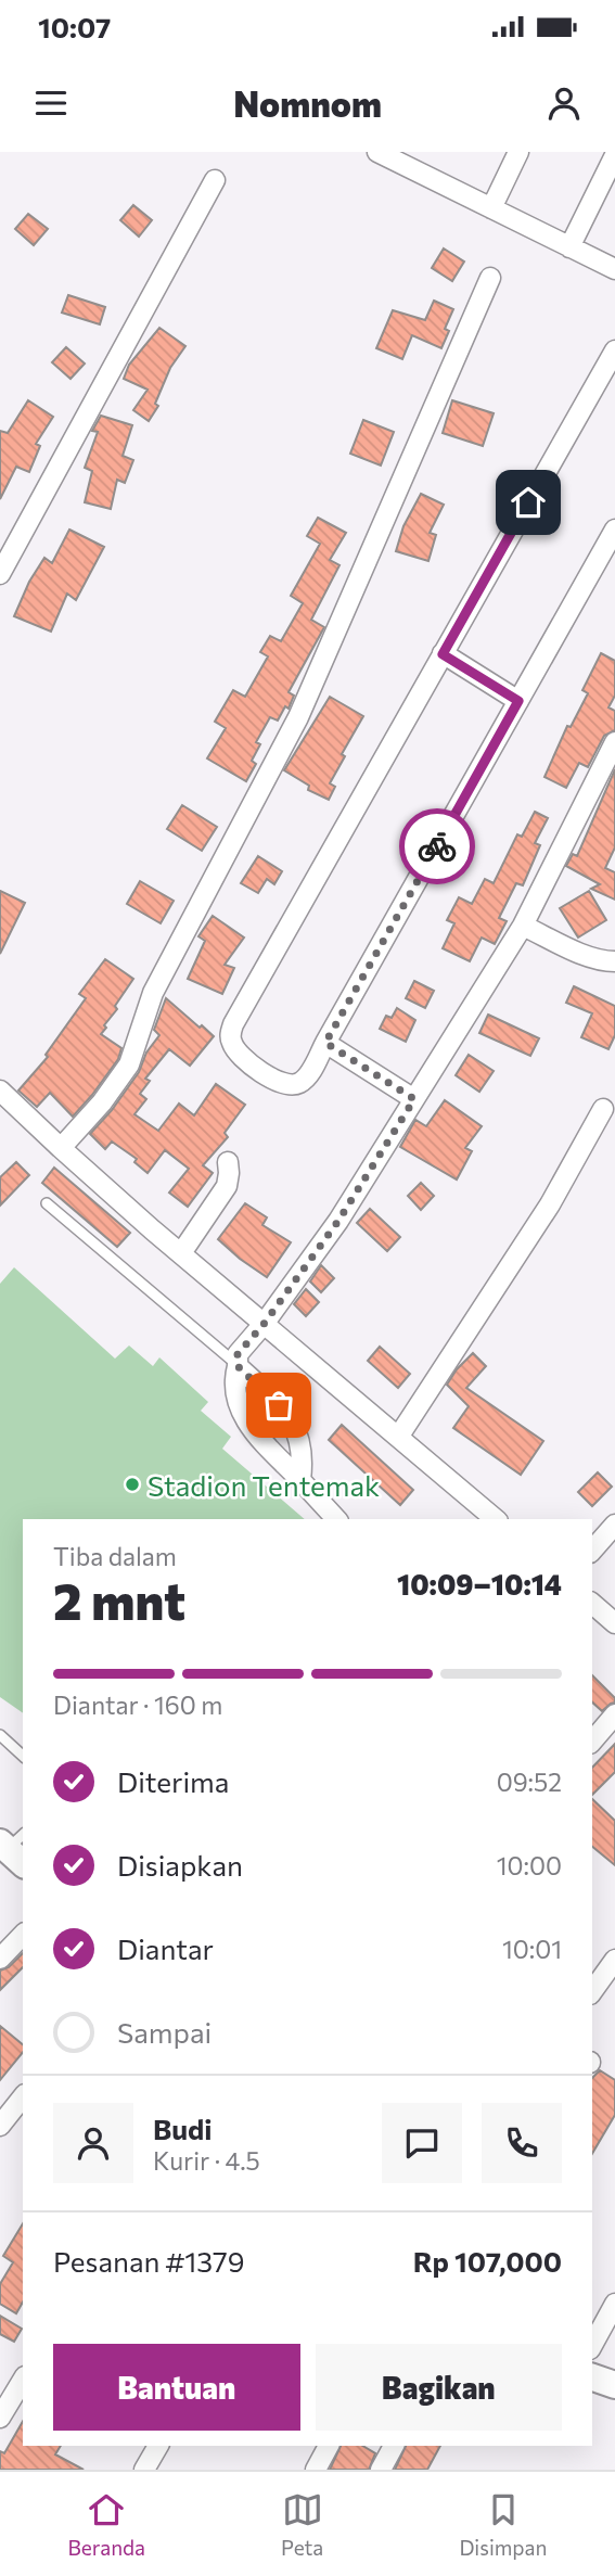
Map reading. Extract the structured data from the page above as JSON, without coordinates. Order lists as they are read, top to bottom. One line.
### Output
{"places":["Stadion Tentemak"],"page":{"status":"10:07","header":"Nomnom","heading":["2 mnt","Tiba dalam","10:09–10:14"],"panel":["Budi","Kurir · 4.5","Pesanan #1379","Rp 107,000"],"bar":"Diantar · 160 m","list":[["Diterima","09:52"],["Disiapkan","10:00"],["Diantar","10:01"],"Sampai"],"buttons":["Bantuan","Bagikan"],"tabs":["Beranda","Peta","Disimpan"]}}
